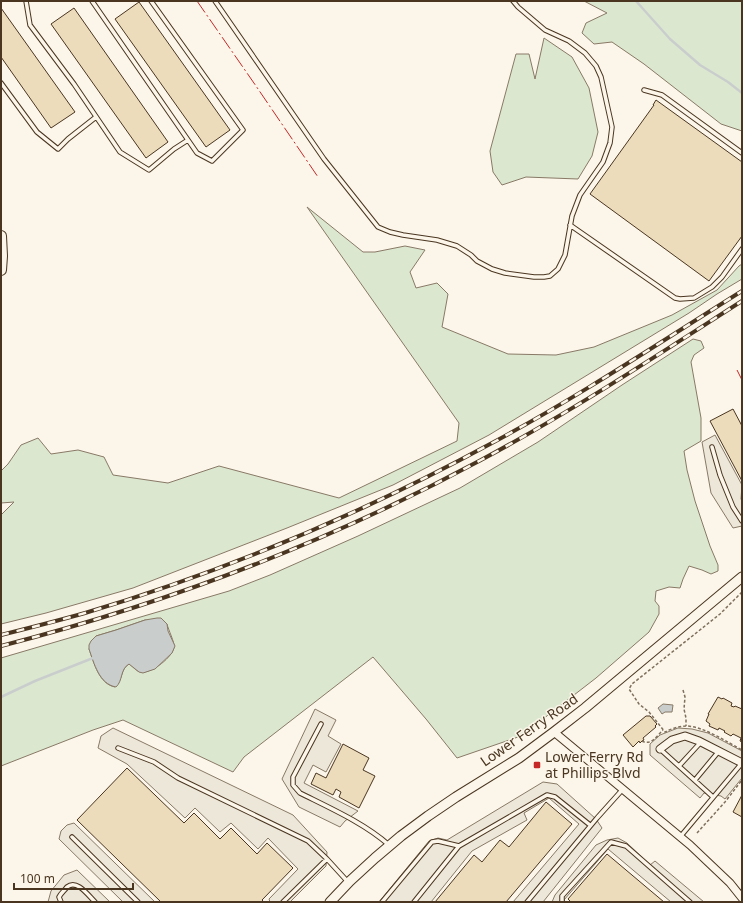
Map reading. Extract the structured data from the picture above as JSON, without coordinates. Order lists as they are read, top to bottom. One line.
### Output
{"streets":{"street":["Lower Ferry Road"]},"places":{"transit":["Lower Ferry Rd at Phillips Blvd"]},"scale_bar":"100 m"}
